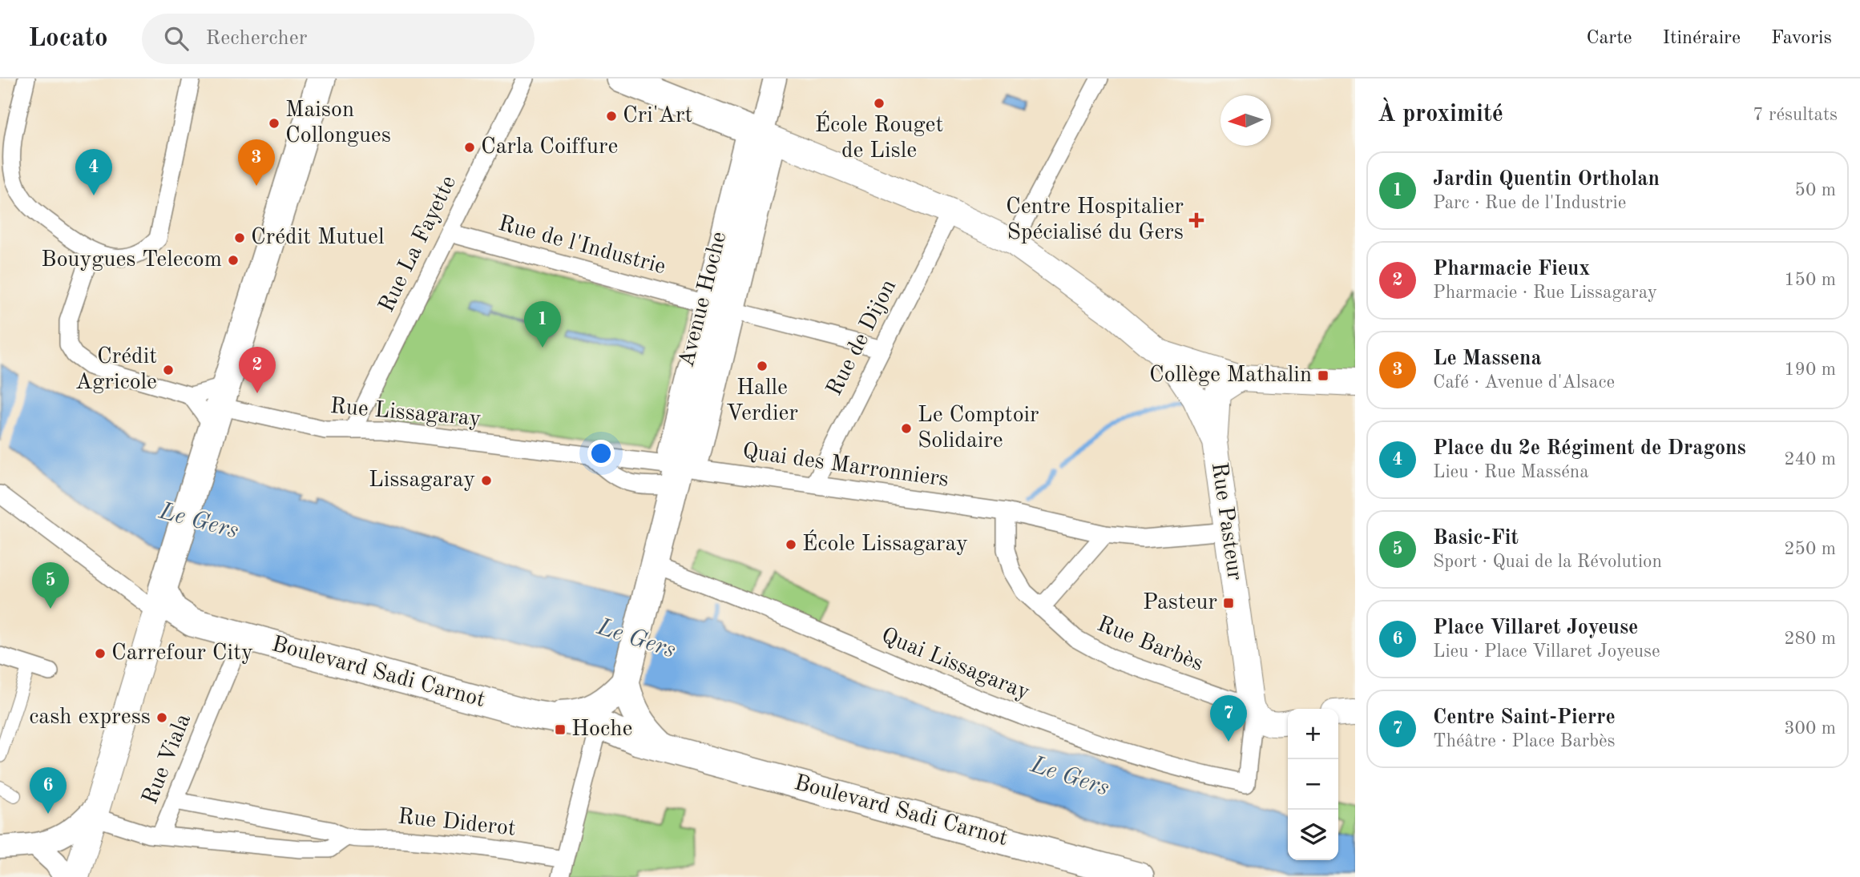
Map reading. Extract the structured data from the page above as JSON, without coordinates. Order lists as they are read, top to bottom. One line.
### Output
{"streets":{"main road":["Avenue Hoche","Rue Pasteur","Boulevard Sadi Carnot"],"street":["Rue La Fayette","Rue de l'Industrie","Rue de Dijon","Rue Lissagaray","Quai des Marronniers","Rue Barbès","Quai Lissagaray","Rue Viala","Rue Diderot"]},"crossings":[["Rue La Fayette","Rue de l'Industrie"],["Rue La Fayette","Rue Lissagaray"],["Rue de l'Industrie","Avenue Hoche"],["Avenue Hoche","Rue Lissagaray"],["Avenue Hoche","Quai des Marronniers"],["Avenue Hoche","Quai Lissagaray"],["Avenue Hoche","Boulevard Sadi Carnot"],["Rue de Dijon","Quai des Marronniers"],["Rue Lissagaray","Quai des Marronniers"],["Quai des Marronniers","Rue Pasteur"],["Quai des Marronniers","Rue Barbès"],["Rue Pasteur","Rue Barbès"],["Rue Pasteur","Quai Lissagaray"],["Rue Barbès","Quai Lissagaray"],["Boulevard Sadi Carnot","Rue Viala"],["Rue Viala","Rue Diderot"]],"water":["Le Gers"],"places":{"other":["École Rouget de Lisle","Cri'Art","Maison Collongues","Carla Coiffure","Crédit Mutuel","Bouygues Telecom","Halle Verdier","Crédit Agricole","Le Comptoir Solidaire","Lissagaray","École Lissagaray","Carrefour City","cash express"],"health":["Centre Hospitalier Spécialisé du Gers"],"transit":["Collège Mathalin","Pasteur","Hoche"]},"north":"left","page":{"header":"Locato","search":"Rechercher","nav":["Carte","Itinéraire","Favoris"],"heading":["À proximité","7 résultats"],"pins":["3","4","1","2","5","7","6"],"list":[{"mark":"1","name":"Jardin Quentin Ortholan","note":"Parc · Rue de l'Industrie","value":"50 m"},{"mark":"2","name":"Pharmacie Fieux","note":"Pharmacie · Rue Lissagaray","value":"150 m"},{"mark":"3","name":"Le Massena","note":"Café · Avenue d'Alsace","value":"190 m"},{"mark":"4","name":"Place du 2e Régiment de Dragons","note":"Lieu · Rue Masséna","value":"240 m"},{"mark":"5","name":"Basic-Fit","note":"Sport · Quai de la Révolution","value":"250 m"},{"mark":"6","name":"Place Villaret Joyeuse","note":"Lieu · Place Villaret Joyeuse","value":"280 m"},{"mark":"7","name":"Centre Saint-Pierre","note":"Théâtre · Place Barbès","value":"300 m"}],"map_buttons":["+","−"]}}
